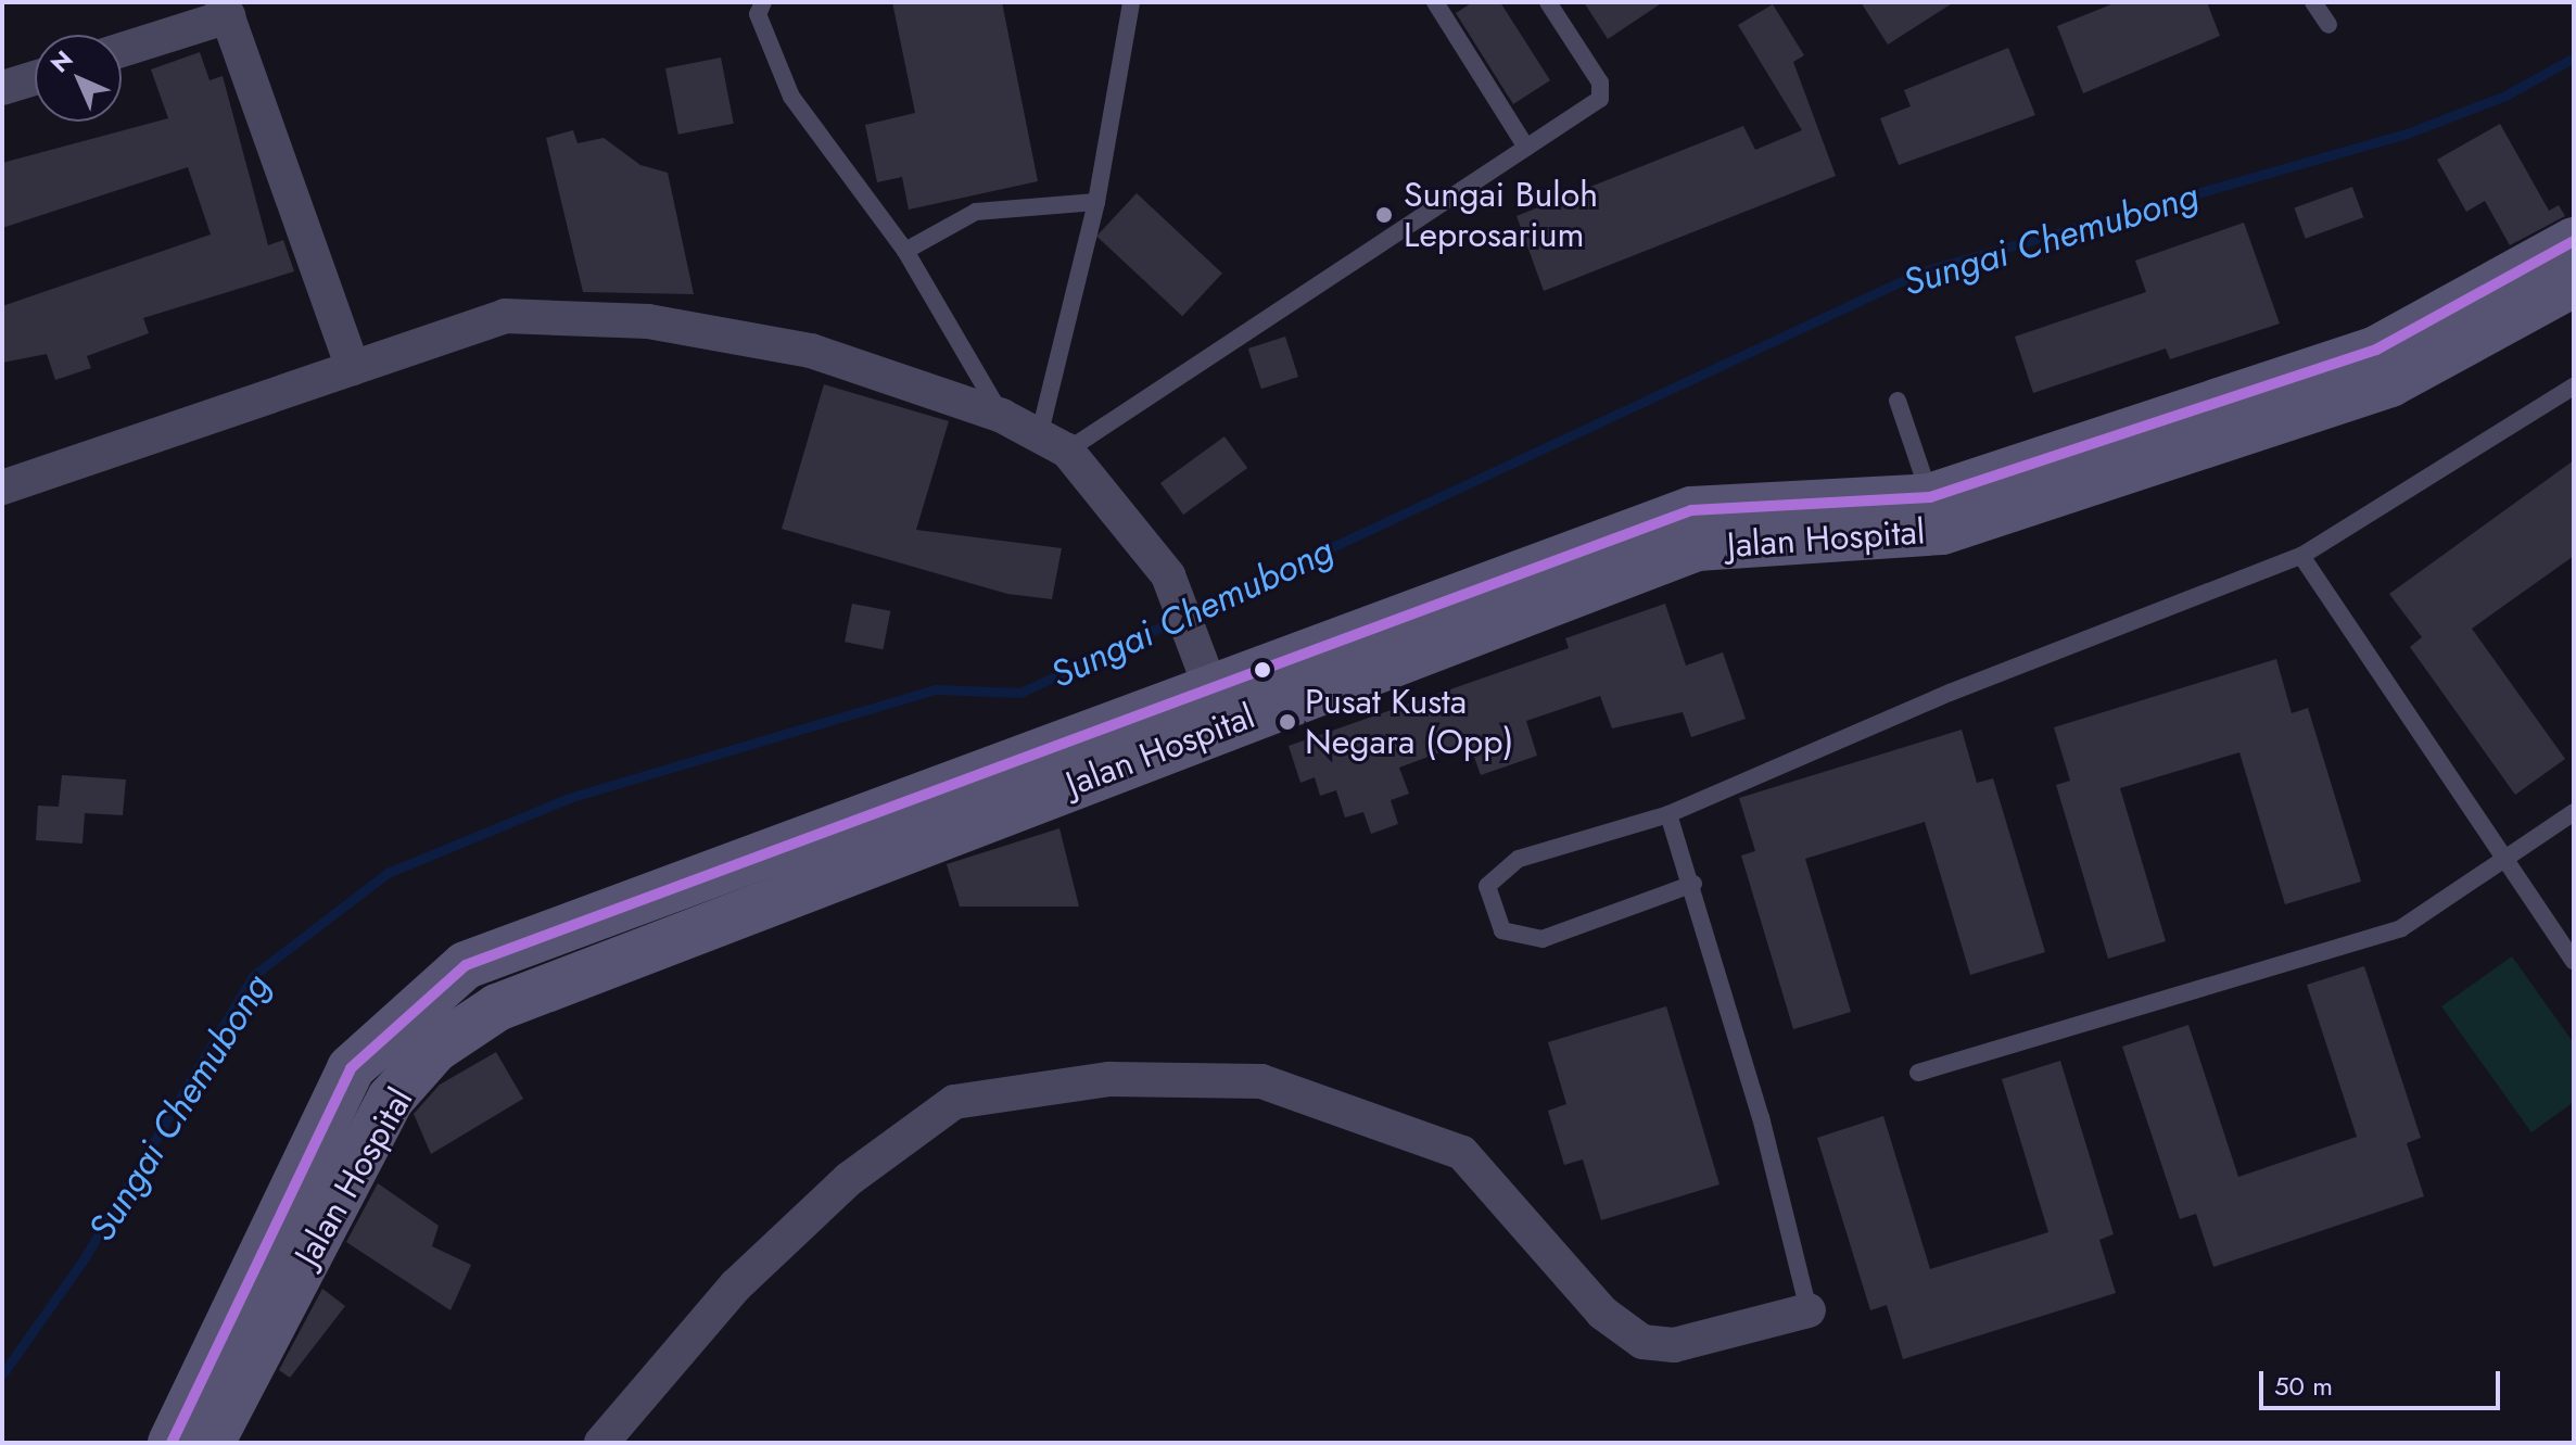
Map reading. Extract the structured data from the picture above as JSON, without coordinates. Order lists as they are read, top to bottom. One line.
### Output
{"streets":{"main road":["Jalan Hospital"]},"water":["Sungai Chemubong"],"places":["Sungai Buloh Leprosarium","Pusat Kusta Negara (Opp)"],"scale_bar":"50 m","north":"top left"}
